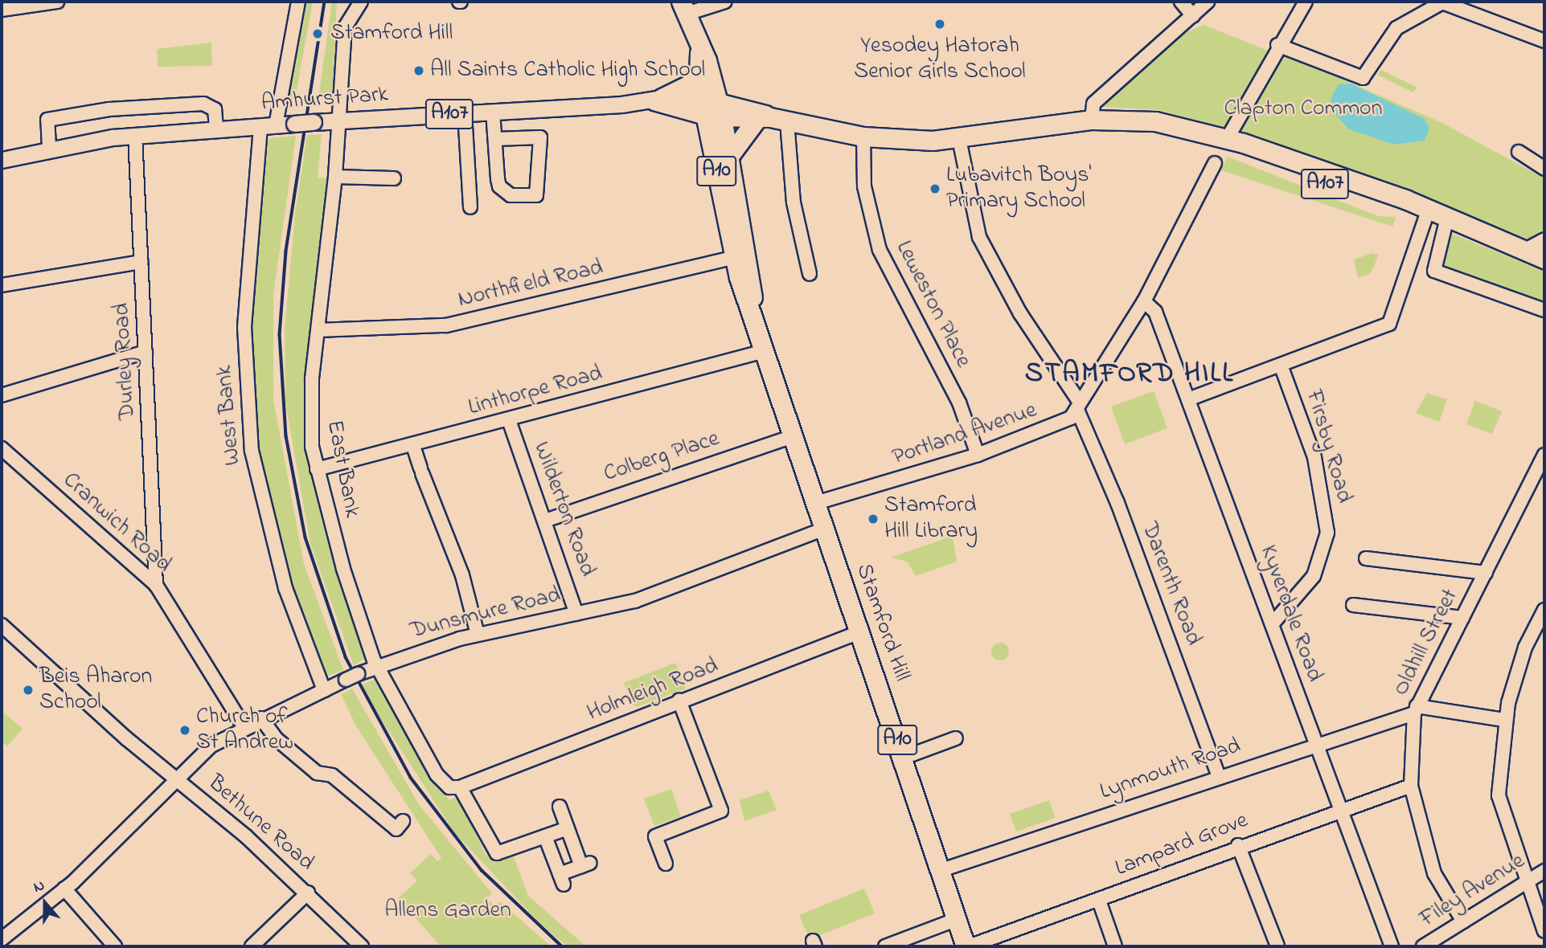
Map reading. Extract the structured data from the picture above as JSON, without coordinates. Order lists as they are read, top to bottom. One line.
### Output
{"streets":{"highway":["A107","A10","Stamford Hill"],"main road":["Amhurst Park"],"street":["Northfield Road","Leweston Place","Durley Road","Linthorpe Road","West Bank","Portland Avenue","Firsby Road","Colberg Place","East Bank","Wilderton Road","Cranwich Road","Darenth Road","Dunsmure Road","Kyverdale Road","Oldhill Street","Holmleigh Road","Lynmouth Road","Bethune Road","Lampard Grove","Filey Avenue"]},"crossings":[["Amhurst Park","A107"],["Amhurst Park","Durley Road"],["Amhurst Park","West Bank"],["Amhurst Park","East Bank"],["Amhurst Park","Stamford Hill"],["A107","Leweston Place"],["A107","Darenth Road"],["A107","Stamford Hill"],["Northfield Road","East Bank"],["Northfield Road","Stamford Hill"],["Leweston Place","Portland Avenue"],["Durley Road","Cranwich Road"],["Linthorpe Road","East Bank"],["Linthorpe Road","Wilderton Road"],["Linthorpe Road","Stamford Hill"],["West Bank","Dunsmure Road"],["Portland Avenue","Darenth Road"],["Portland Avenue","Kyverdale Road"],["Portland Avenue","Stamford Hill"],["Firsby Road","Kyverdale Road"],["Colberg Place","Wilderton Road"],["Colberg Place","Stamford Hill"],["East Bank","Dunsmure Road"],["East Bank","Holmleigh Road"],["Wilderton Road","Dunsmure Road"],["Cranwich Road","Dunsmure Road"],["Darenth Road","Lynmouth Road"],["Dunsmure Road","Stamford Hill"],["Dunsmure Road","Bethune Road"],["Kyverdale Road","Lynmouth Road"],["Kyverdale Road","Lampard Grove"],["Stamford Hill","Holmleigh Road"],["Stamford Hill","Lynmouth Road"],["Stamford Hill","Lampard Grove"],["Oldhill Street","Lynmouth Road"],["Oldhill Street","Lampard Grove"],["Oldhill Street","Filey Avenue"]],"districts":["STAMFORD HILL"],"parks":["Clapton Common","Allens Garden"],"places":["Yesodey Hatorah Senior Girls School","Stamford Hill","All Saints Catholic High School","Lubavitch Boys' Primary School","Stamford Hill Library","Beis Aharon School","Church of St Andrew"],"north":"top"}
